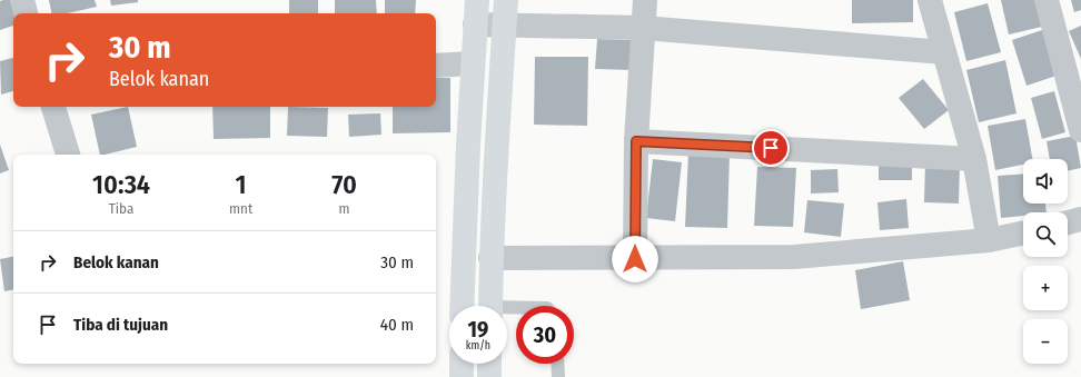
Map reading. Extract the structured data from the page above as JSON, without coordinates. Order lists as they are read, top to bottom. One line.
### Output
{"page":{"turn":["30 m","Belok kanan"],"eta":["10:34","Tiba","1","mnt","70","m"],"map_buttons":["+","−"],"list":[{"name":"Belok kanan","value":"30 m"},{"name":"Tiba di tujuan","value":"40 m"}],"speed":"19 km/h","limit":"30"}}
